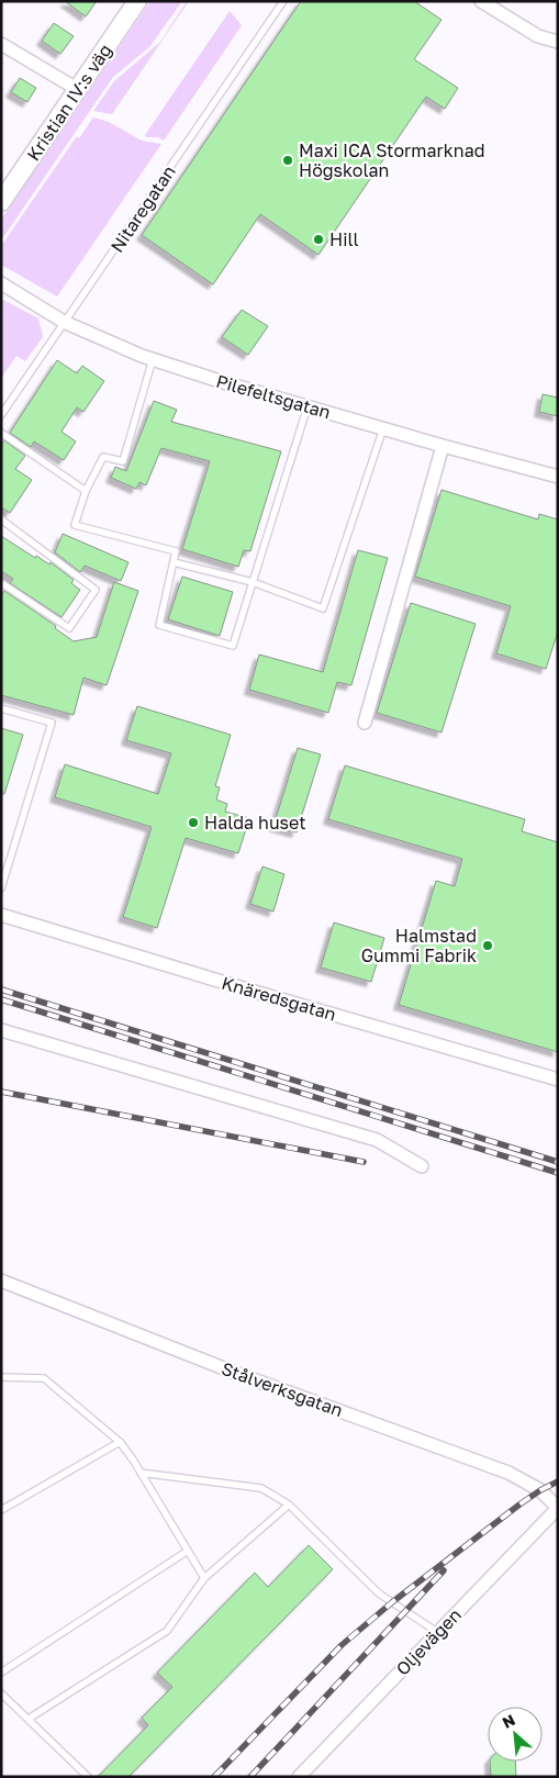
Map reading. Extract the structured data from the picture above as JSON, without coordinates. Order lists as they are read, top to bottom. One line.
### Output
{"streets":{"street":["Kristian IV:s väg","Pilefeltsgatan","Knäredsgatan","Stålverksgatan","Oljevägen"],"lane":["Nitaregatan"]},"crossings":[["Nitaregatan","Pilefeltsgatan"],["Stålverksgatan","Oljevägen"]],"places":["Maxi ICA Stormarknad Högskolan","Hill","Halda huset","Halmstad Gummi Fabrik"],"north":"top left"}
